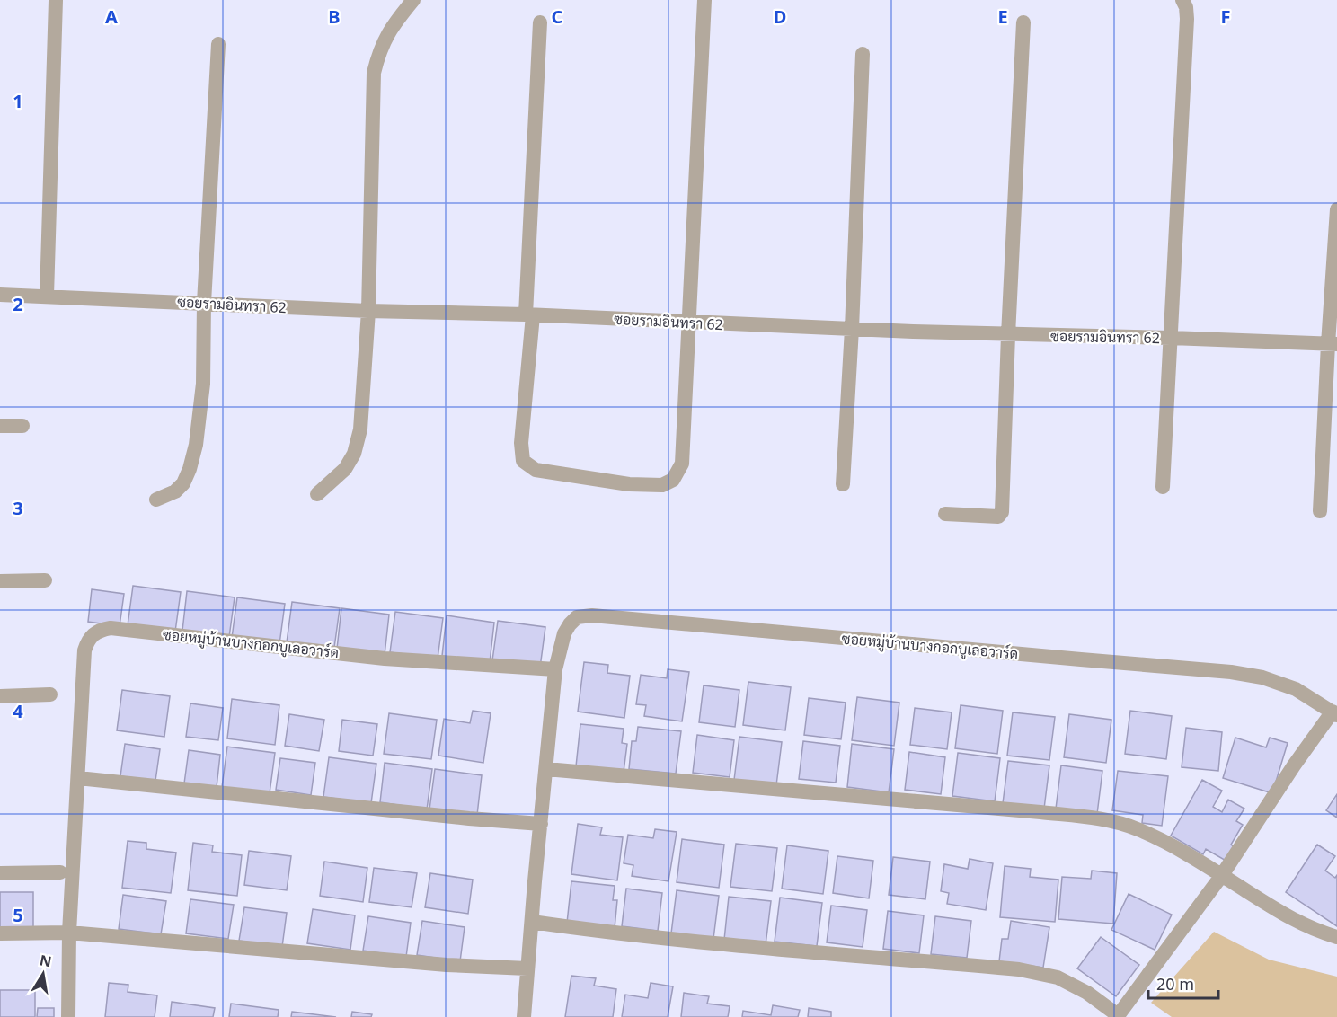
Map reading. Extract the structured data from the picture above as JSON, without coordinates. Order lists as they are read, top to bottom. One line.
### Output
{"streets":{"street":["ซอยรามอินทรา 62","ซอยหมู่บ้านบางกอกบูเลอวาร์ด"]},"scale_bar":"20 m","north":"top","grid":{"columns":["A","B","C","D","E","F"],"rows":["1","2","3","4","5"]}}
